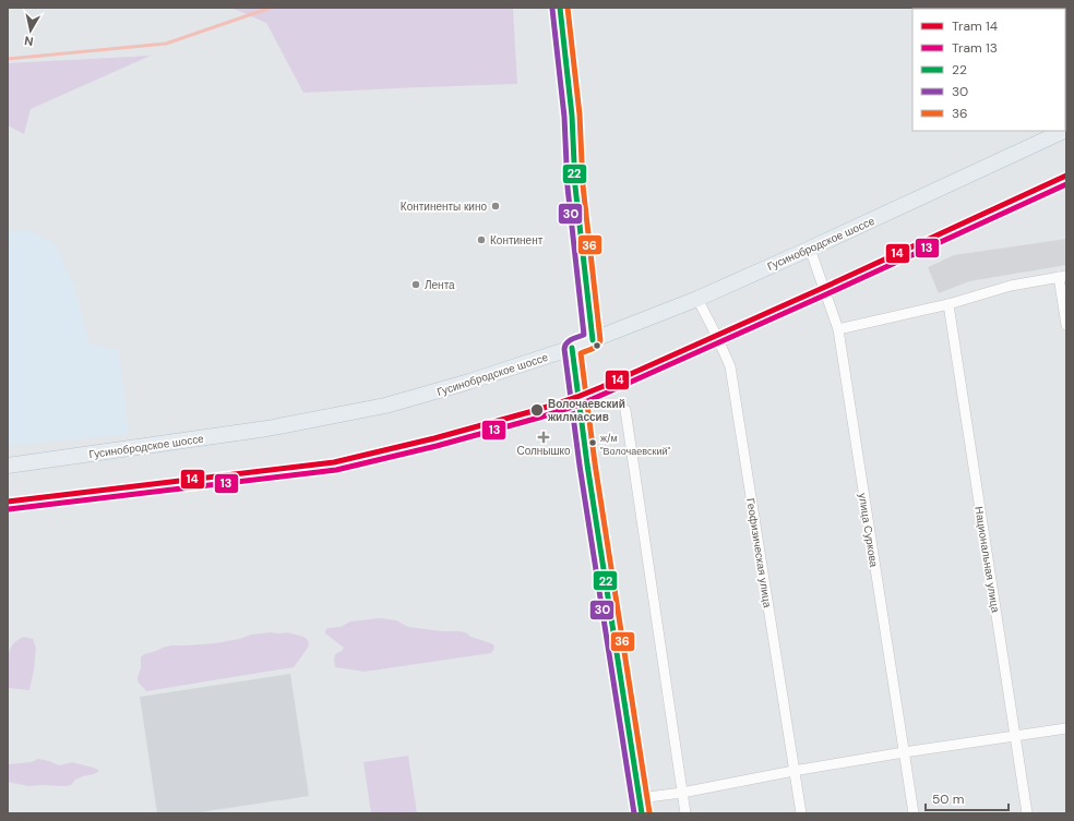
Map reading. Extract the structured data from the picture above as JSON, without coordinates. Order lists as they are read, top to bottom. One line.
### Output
{"streets":{"main road":["Гусинобродское шоссе"],"street":["улица Суркова","Геофизическая улица","Национальная улица"]},"crossings":[["Гусинобродское шоссе","улица Суркова"],["Гусинобродское шоссе","Геофизическая улица"]],"places":{"other":["Континенты кино","Континент","Лента","Волочаевский жилмассив","ж/м \"Волочаевский\""],"health":["Солнышко"]},"lines":["transit line 22","transit line 36","transit line 30","tram line 14","tram line 13"],"legend":["Tram 14","Tram 13","22","30","36"],"scale_bar":"50 m","north":"bottom"}
